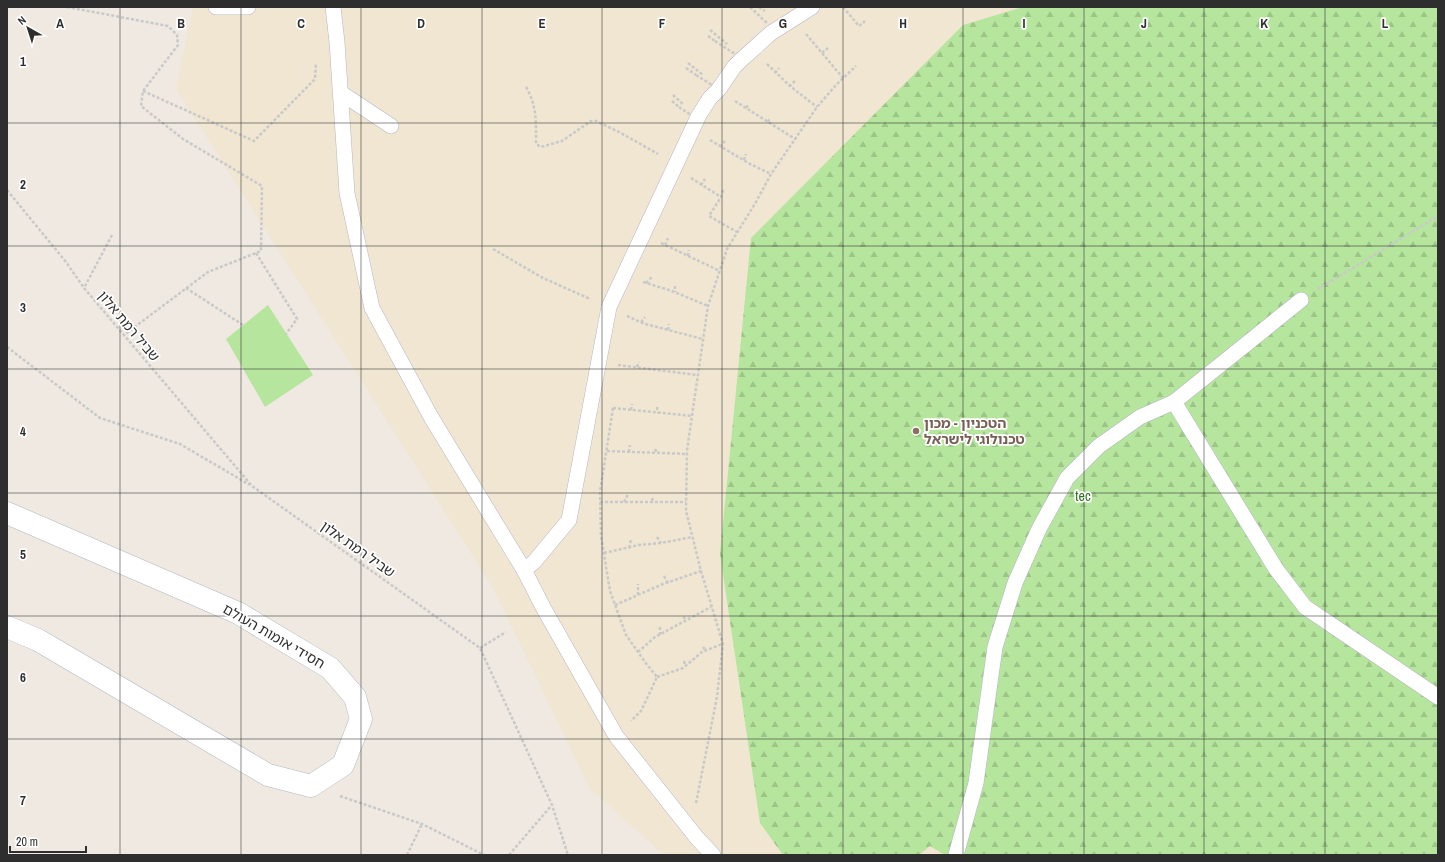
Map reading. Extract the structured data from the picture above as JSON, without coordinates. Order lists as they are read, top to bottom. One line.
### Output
{"streets":{"street":["חסידי אומות העולם"],"path":["שביל רמת אלון"]},"parks":["tec"],"places":["הטכניון - מכון טכנולוגי לישראל"],"scale_bar":"20 m","north":"top left","grid":{"columns":["A","B","C","D","E","F","G","H","I","J","K","L"],"rows":["1","2","3","4","5","6","7"]}}
